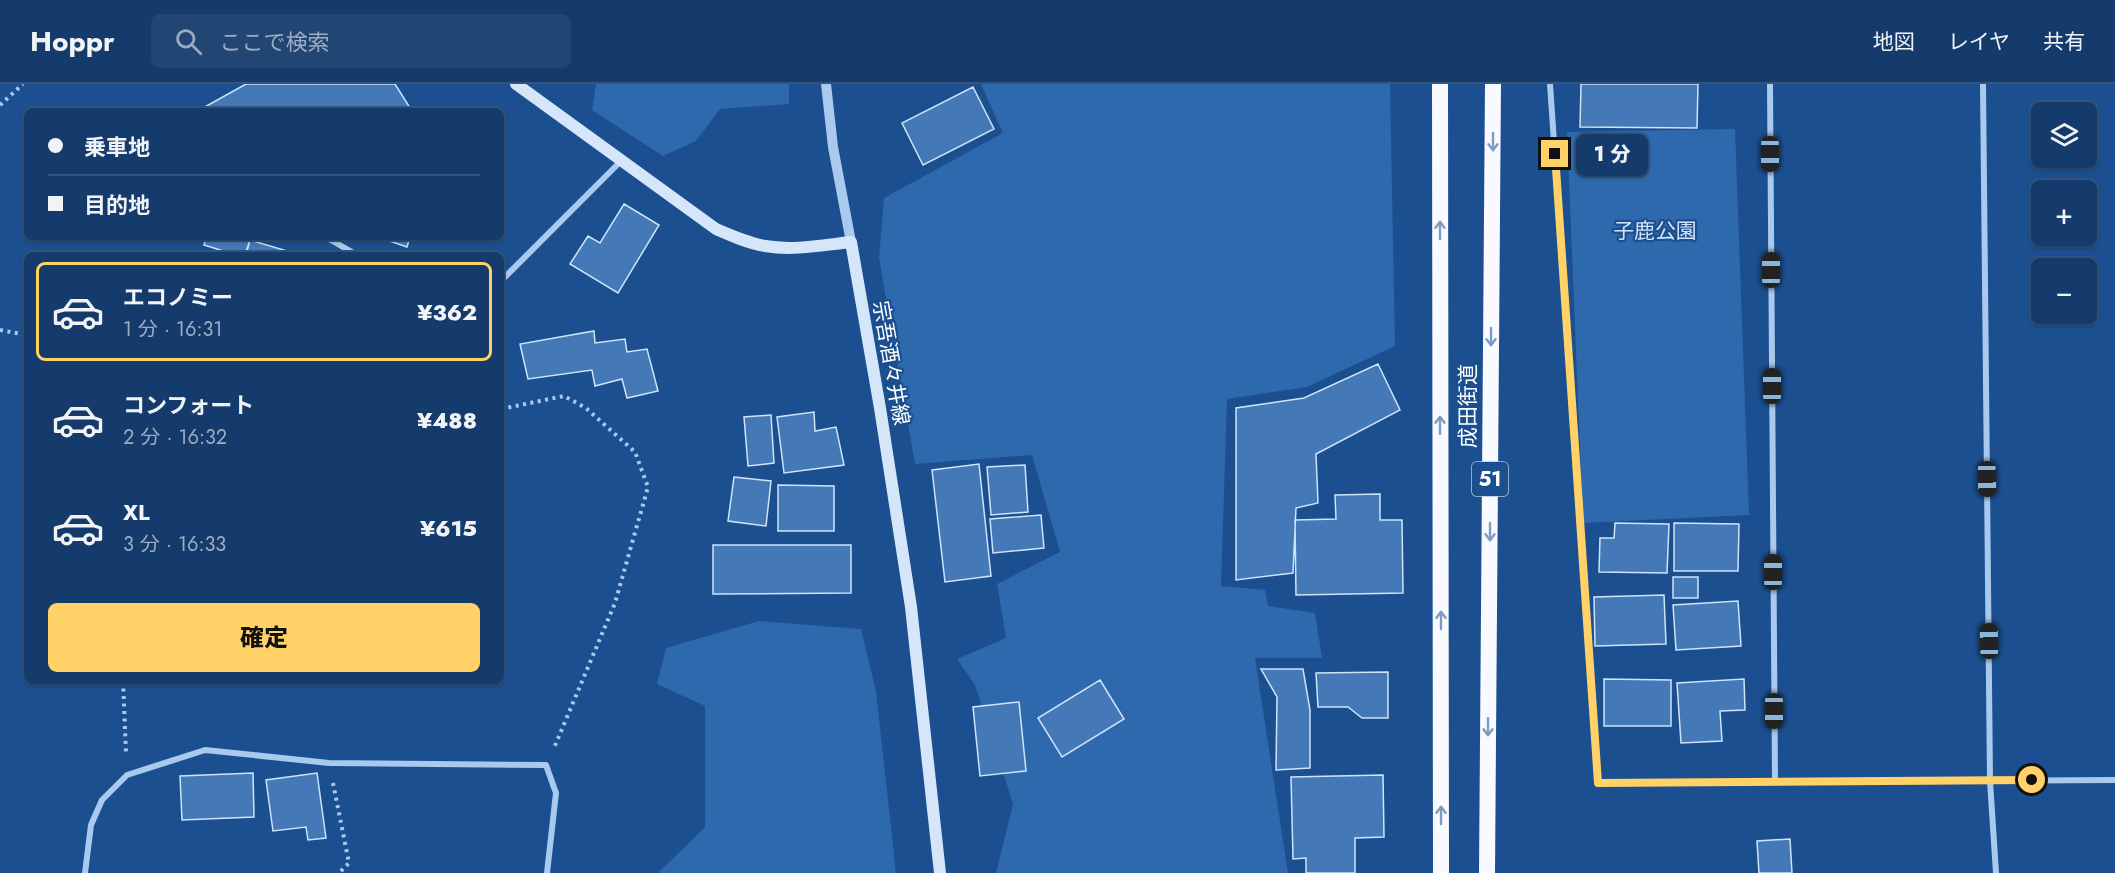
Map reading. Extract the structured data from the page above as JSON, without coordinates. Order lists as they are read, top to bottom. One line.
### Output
{"streets":{"highway":["成田街道","51"],"main road":["宗吾酒々井線"]},"parks":["子鹿公園"],"page":{"header":"Hoppr","search":"ここで検索","nav":["地図","レイヤ","共有"],"map_buttons":["+","−"],"banner":["乗車地","目的地"],"bubble":"1 分","list":[{"name":"エコノミー","note":"1 分 · 16:31","value":"¥362"},{"name":"コンフォート","note":"2 分 · 16:32","value":"¥488"},{"name":"XL","note":"3 分 · 16:33","value":"¥615"}],"buttons":"確定"}}
